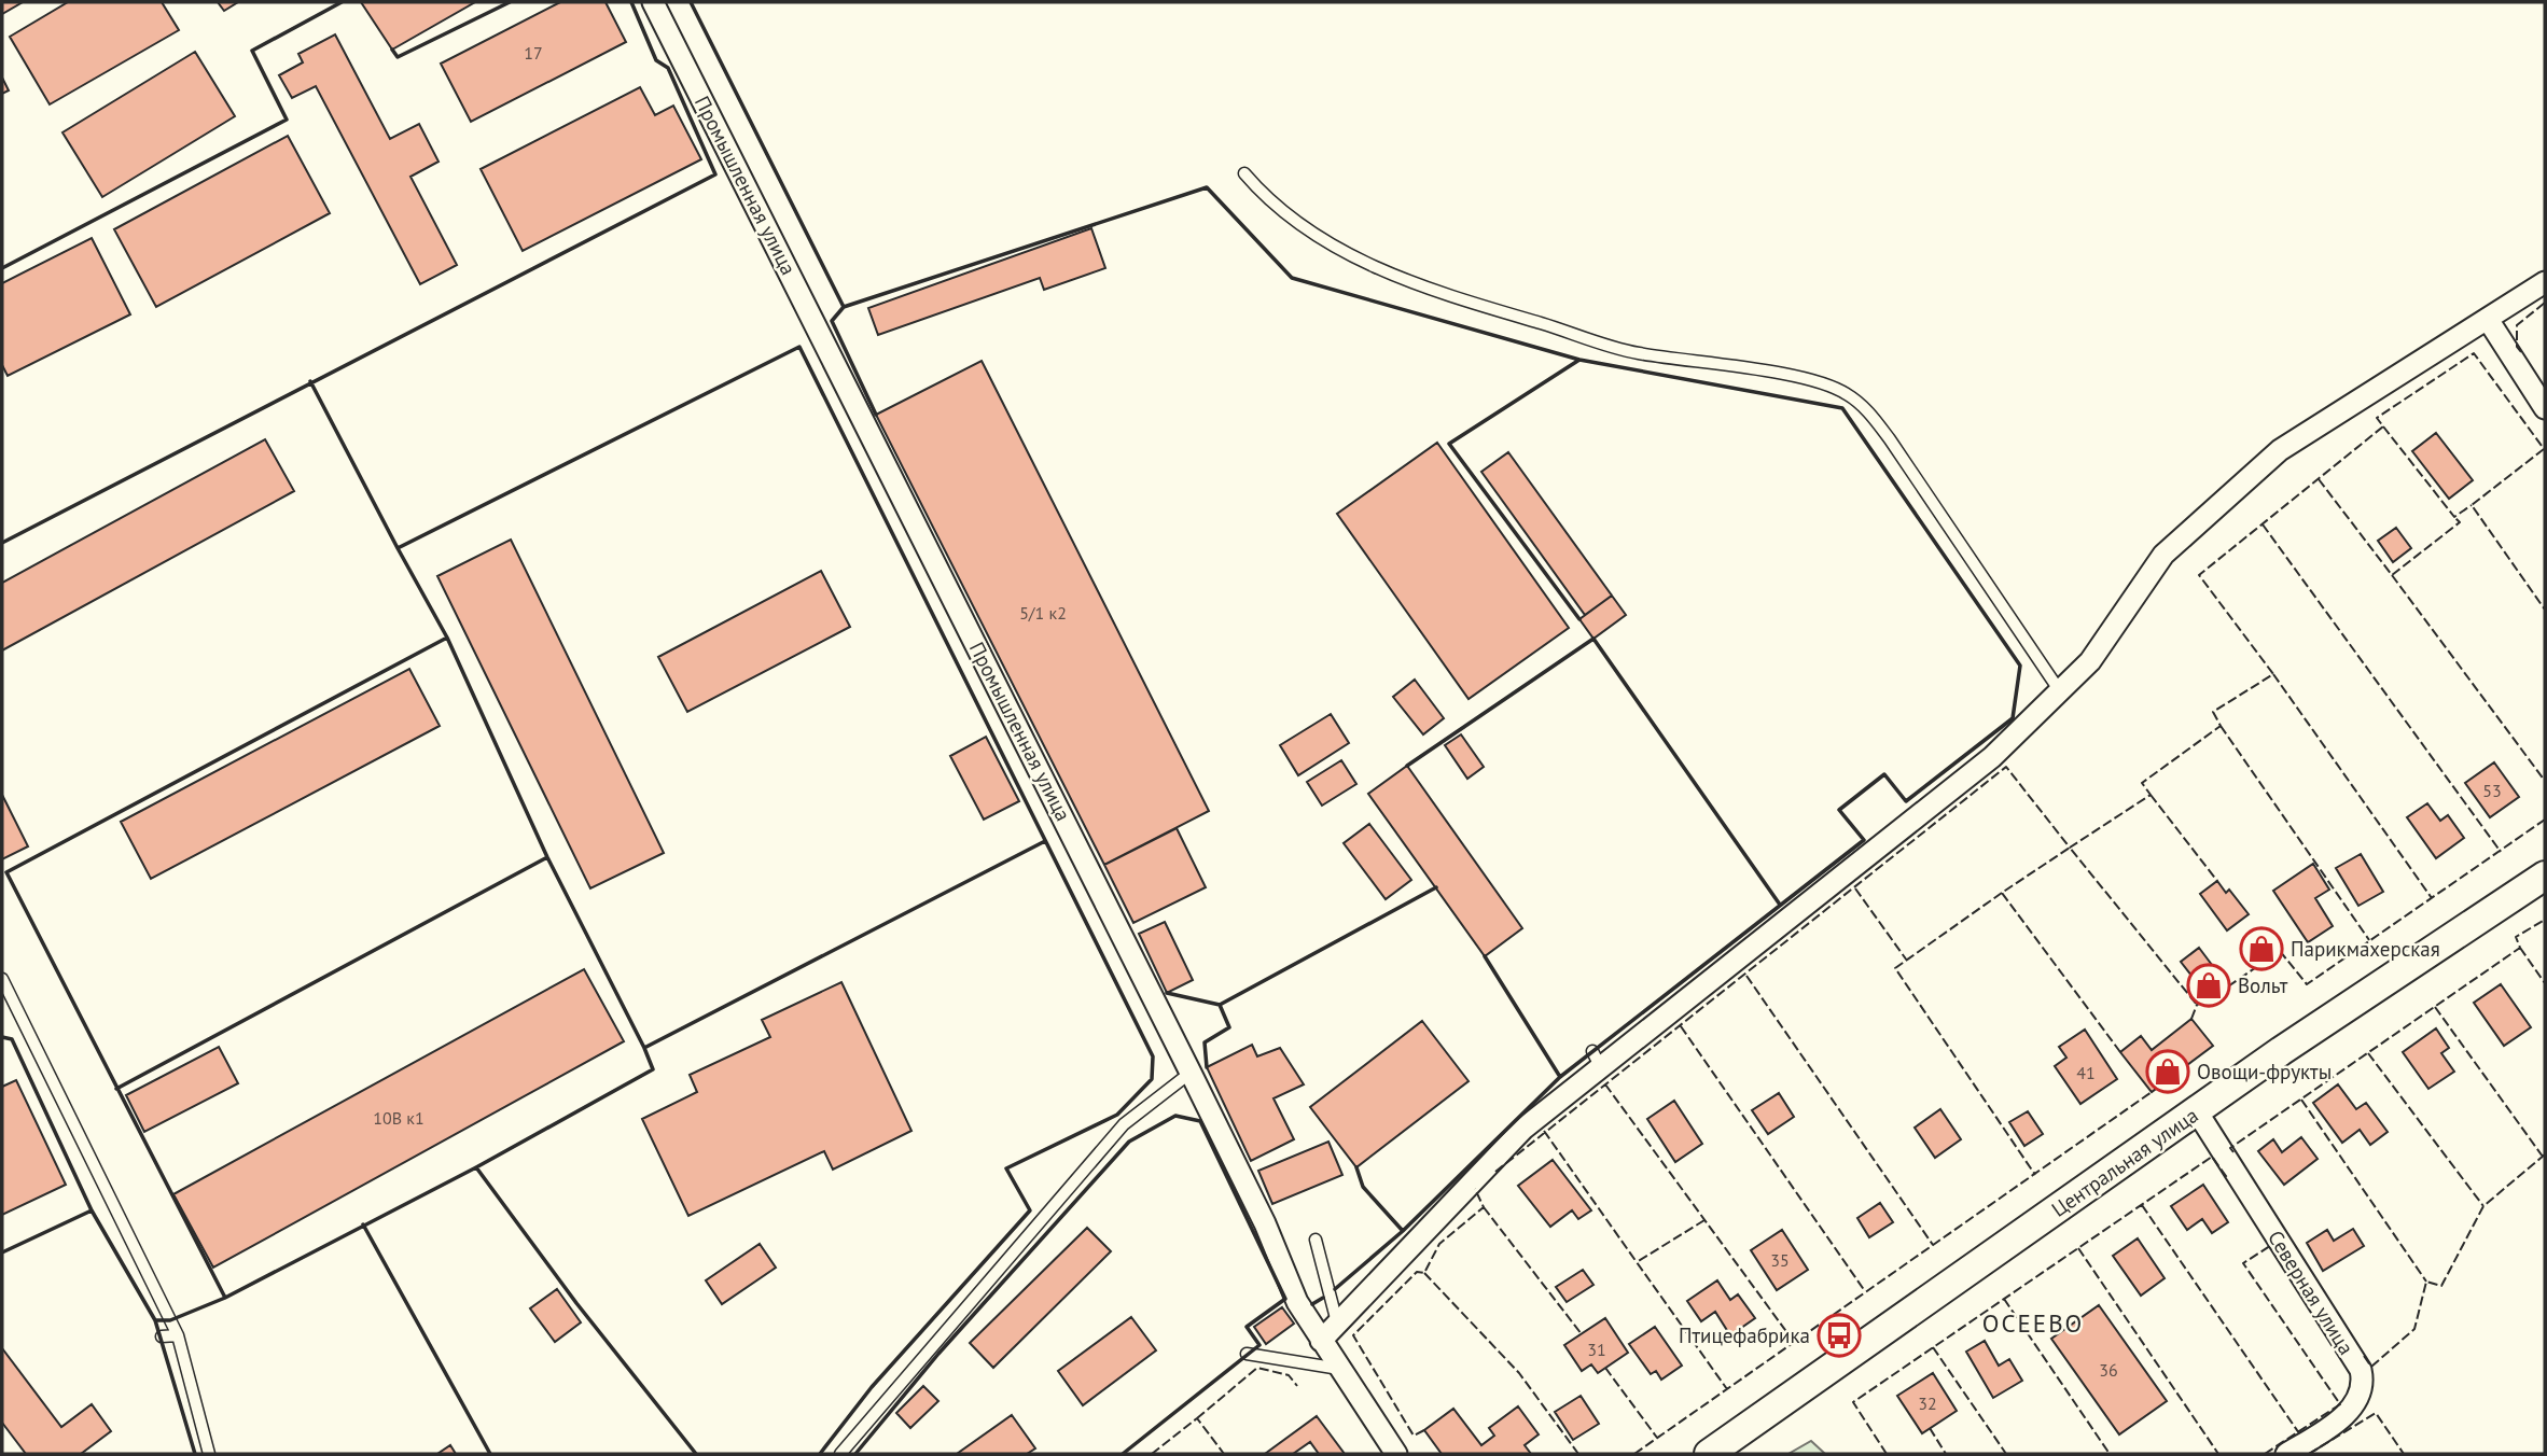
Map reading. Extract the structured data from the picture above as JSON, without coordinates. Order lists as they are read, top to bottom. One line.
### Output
{"streets":{"main road":["Центральная улица"],"street":["Промышленная улица","Северная улица"]},"crossings":[["Центральная улица","Северная улица"]],"districts":["ОСЕЕВО"],"places":{"shop":["Парикмахерская","Вольт","Овощи-фрукты"],"bus stop":["Птицефабрика"]},"house_numbers":["17","5/1 к2","53","41","10В к1","35","31","36","32"]}
